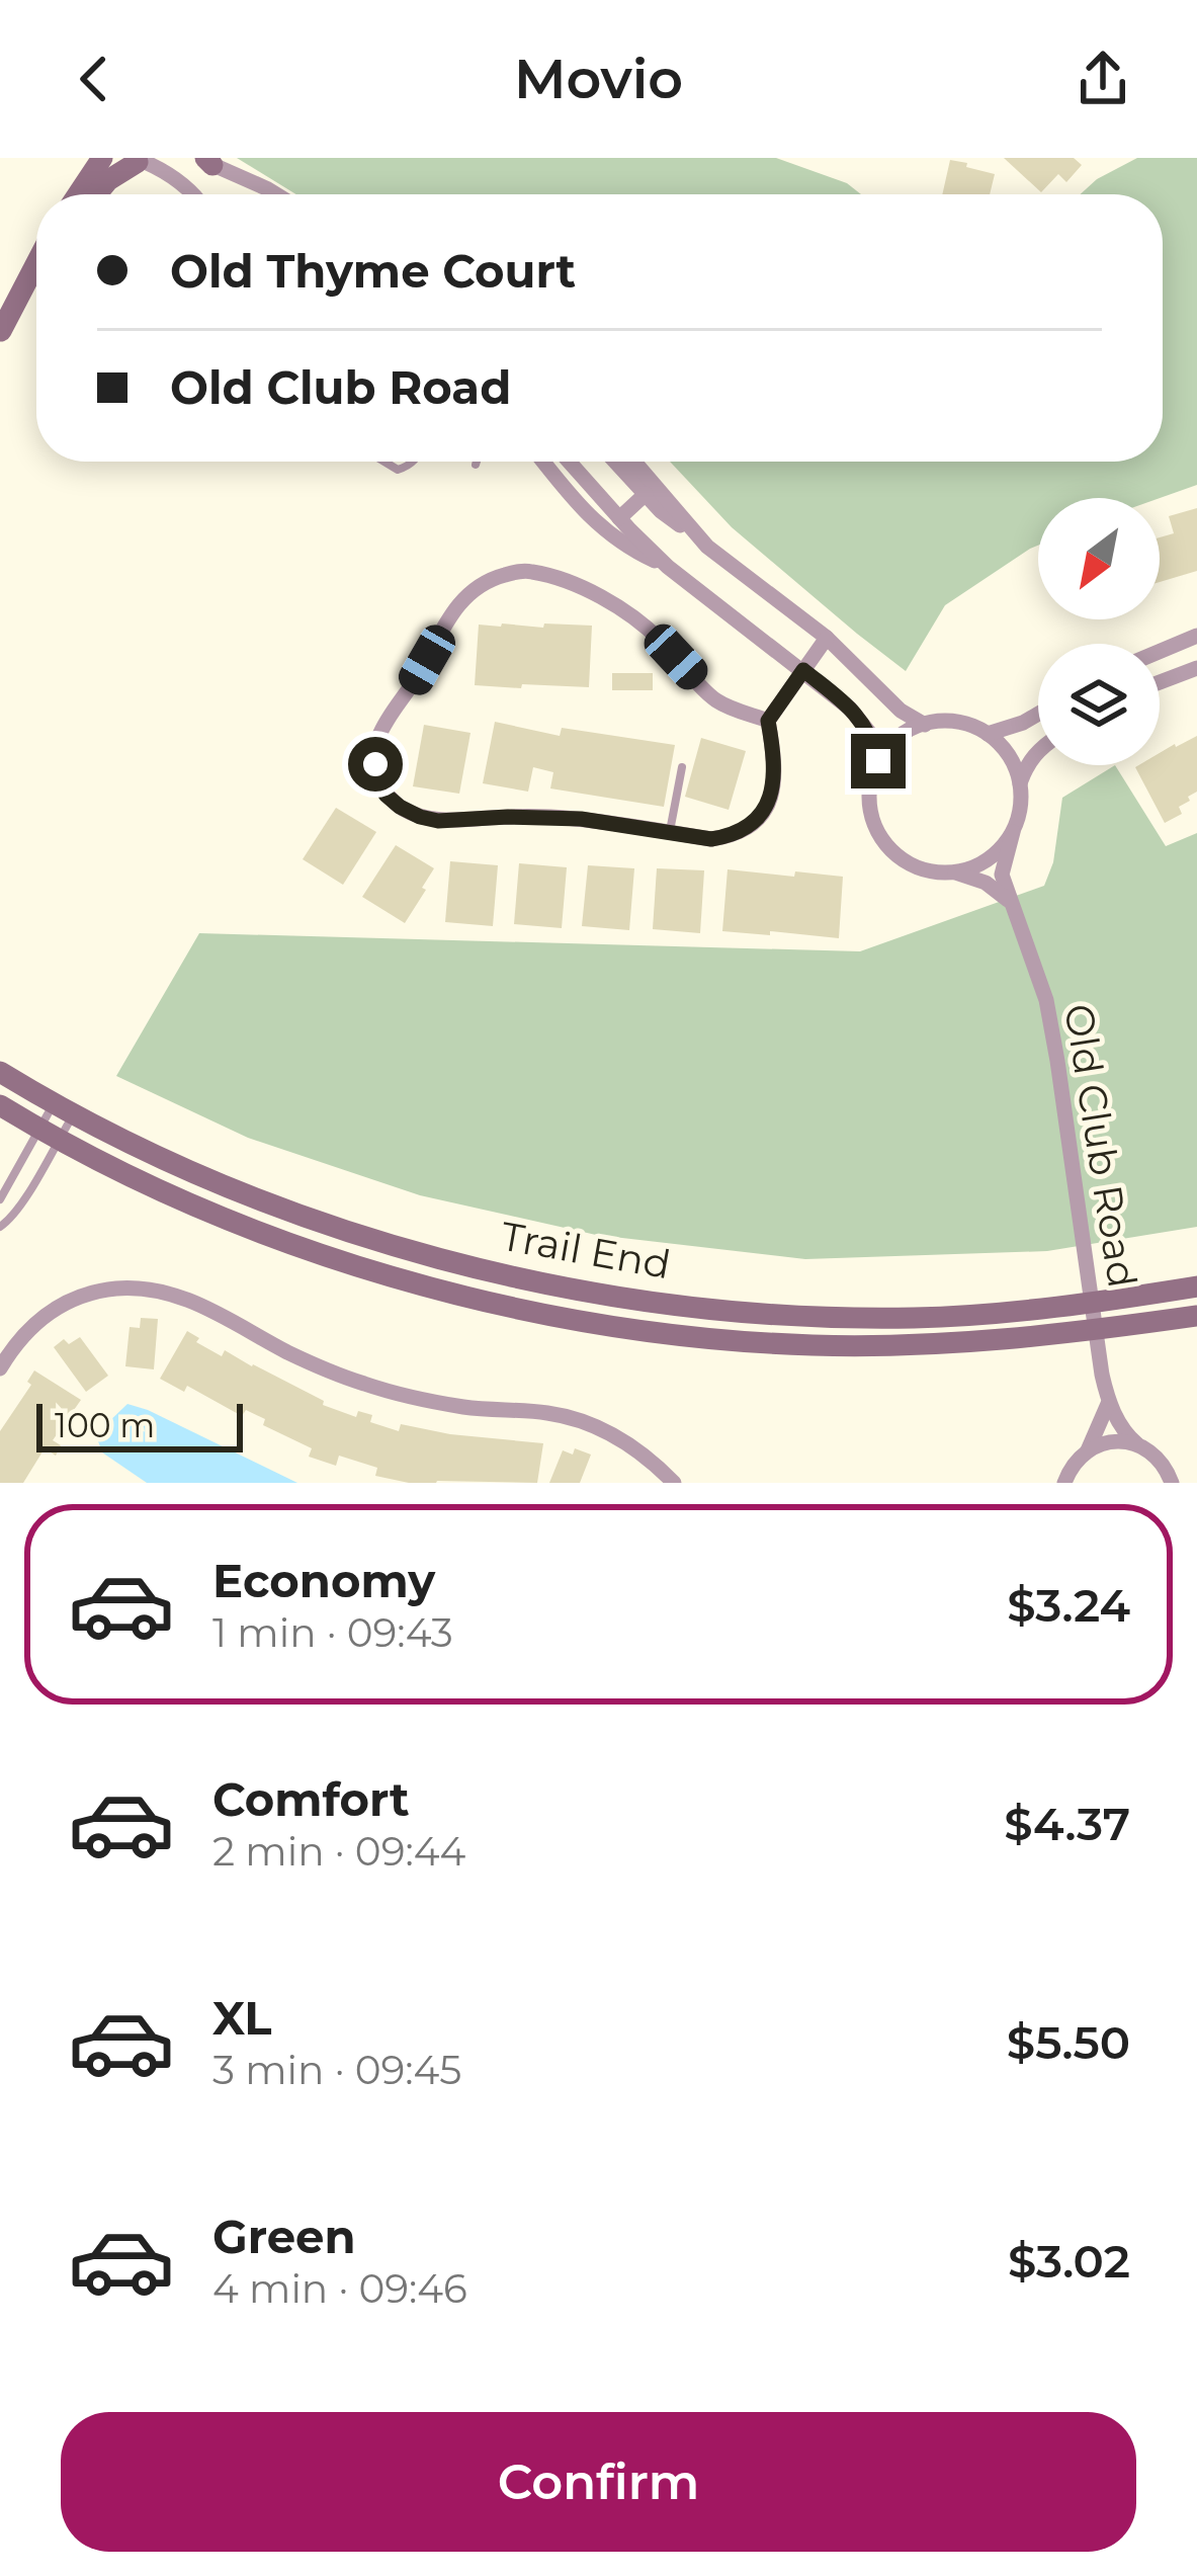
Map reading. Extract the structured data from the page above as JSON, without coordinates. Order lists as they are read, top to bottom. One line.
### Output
{"streets":{"street":["Old Club Road","Trail End"]},"scale_bar":"100 m","north":"bottom left","page":{"header":"Movio","banner":["Old Thyme Court","Old Club Road"],"scale":"100 m","list":[{"name":"Economy","note":"1 min · 09:43","value":"$3.24"},{"name":"Comfort","note":"2 min · 09:44","value":"$4.37"},{"name":"XL","note":"3 min · 09:45","value":"$5.50"},{"name":"Green","note":"4 min · 09:46","value":"$3.02"}],"buttons":"Confirm"}}
